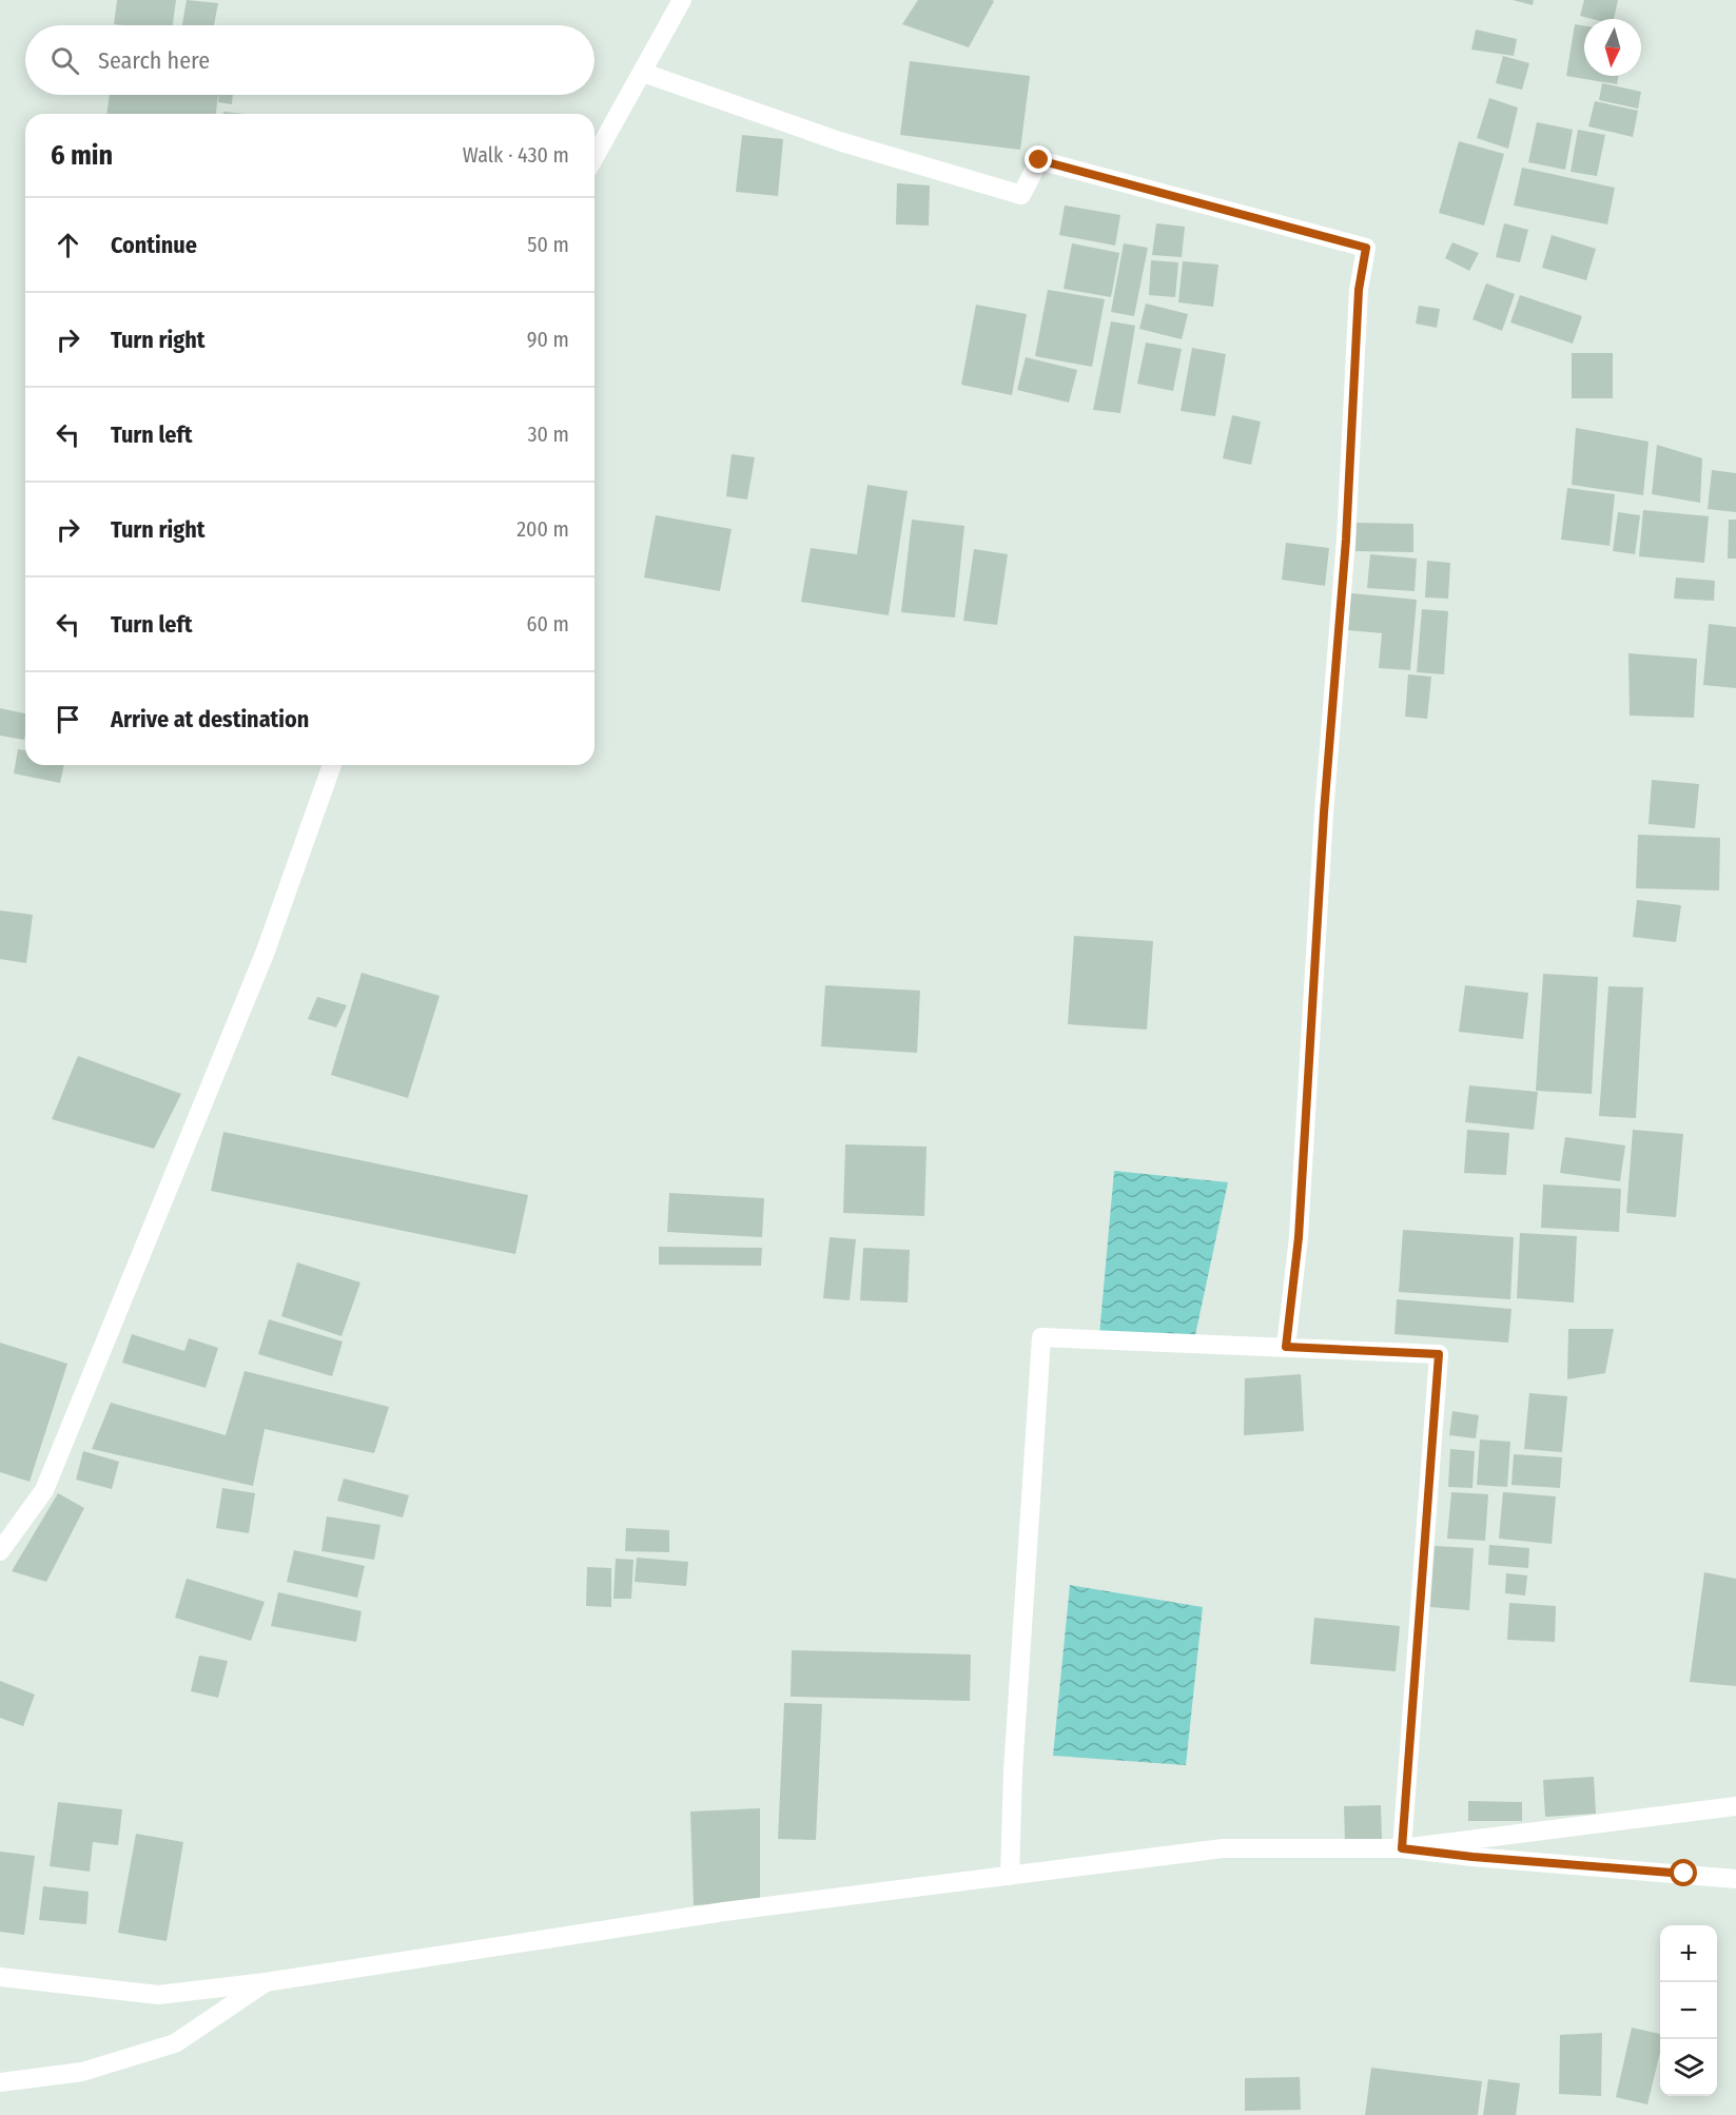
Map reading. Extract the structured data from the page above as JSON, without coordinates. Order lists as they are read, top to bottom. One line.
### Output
{"north":"bottom","page":{"search":"Search here","heading":["6 min","Walk · 430 m"],"list":[["Continue","50 m"],["Turn right","90 m"],["Turn left","30 m"],["Turn right","200 m"],["Turn left","60 m"],"Arrive at destination"],"map_buttons":["+","−"]}}
